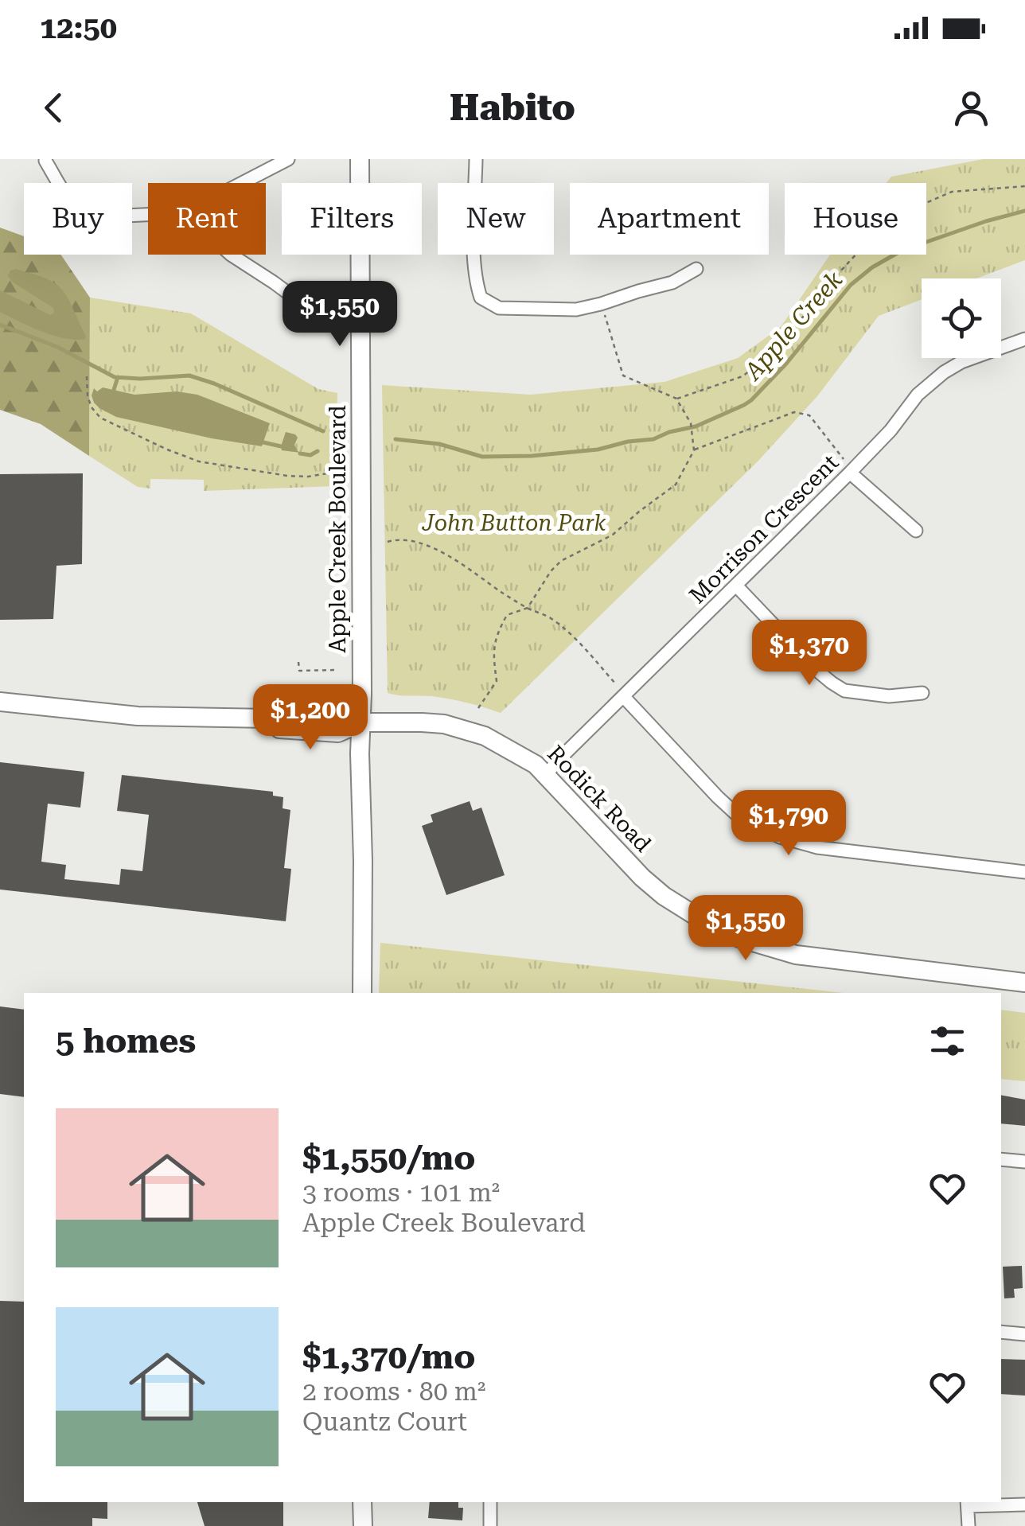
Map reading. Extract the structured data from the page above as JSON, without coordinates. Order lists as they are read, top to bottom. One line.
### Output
{"streets":{"main road":["Apple Creek Boulevard","Rodick Road"],"street":["Morrison Crescent"]},"crossings":[["Apple Creek Boulevard","Rodick Road"],["Morrison Crescent","Rodick Road"]],"water":["Apple Creek"],"parks":["John Button Park"],"page":{"status":"12:50","header":"Habito","chip":["Buy","Rent","Filters","New","Apartment","House"],"price":["$1,550","$1,370","$1,200","$1,790","$1,550"],"heading":"5 homes","list":[{"name":"$1,550/mo","note":"3 rooms · 101 m² · Apple Creek Boulevard"},{"name":"$1,370/mo","note":"2 rooms · 80 m² · Quantz Court"}]}}
